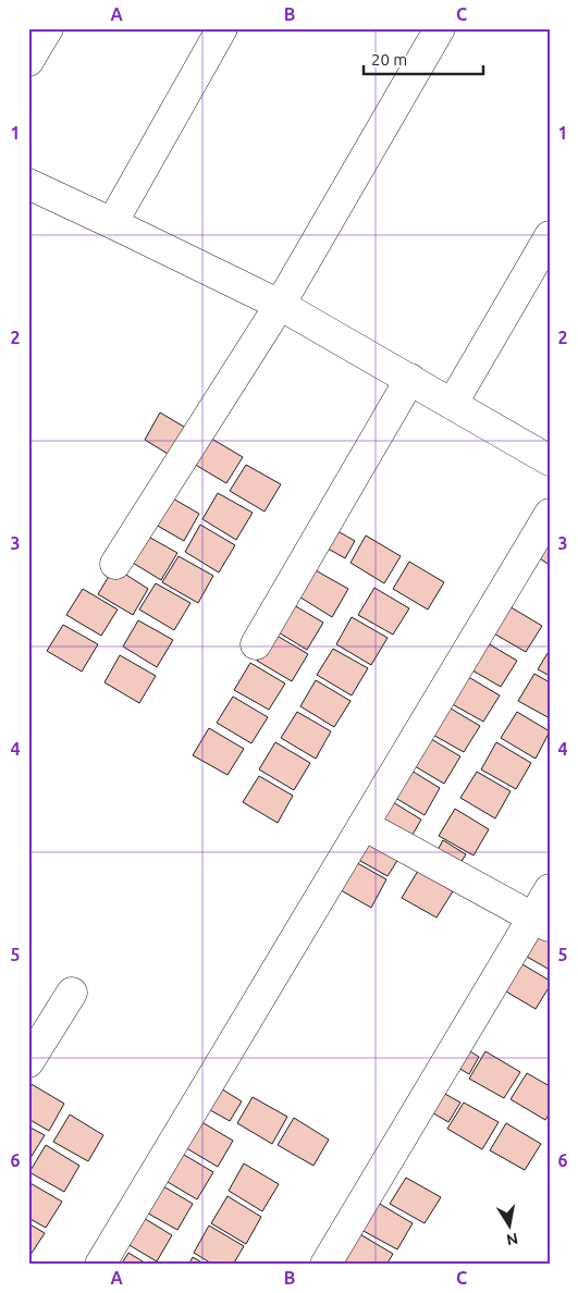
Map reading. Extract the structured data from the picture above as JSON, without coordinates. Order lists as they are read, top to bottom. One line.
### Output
{"scale_bar":"20 m","north":"bottom","grid":{"columns":["A","B","C"],"rows":["1","2","3","4","5","6"]}}
